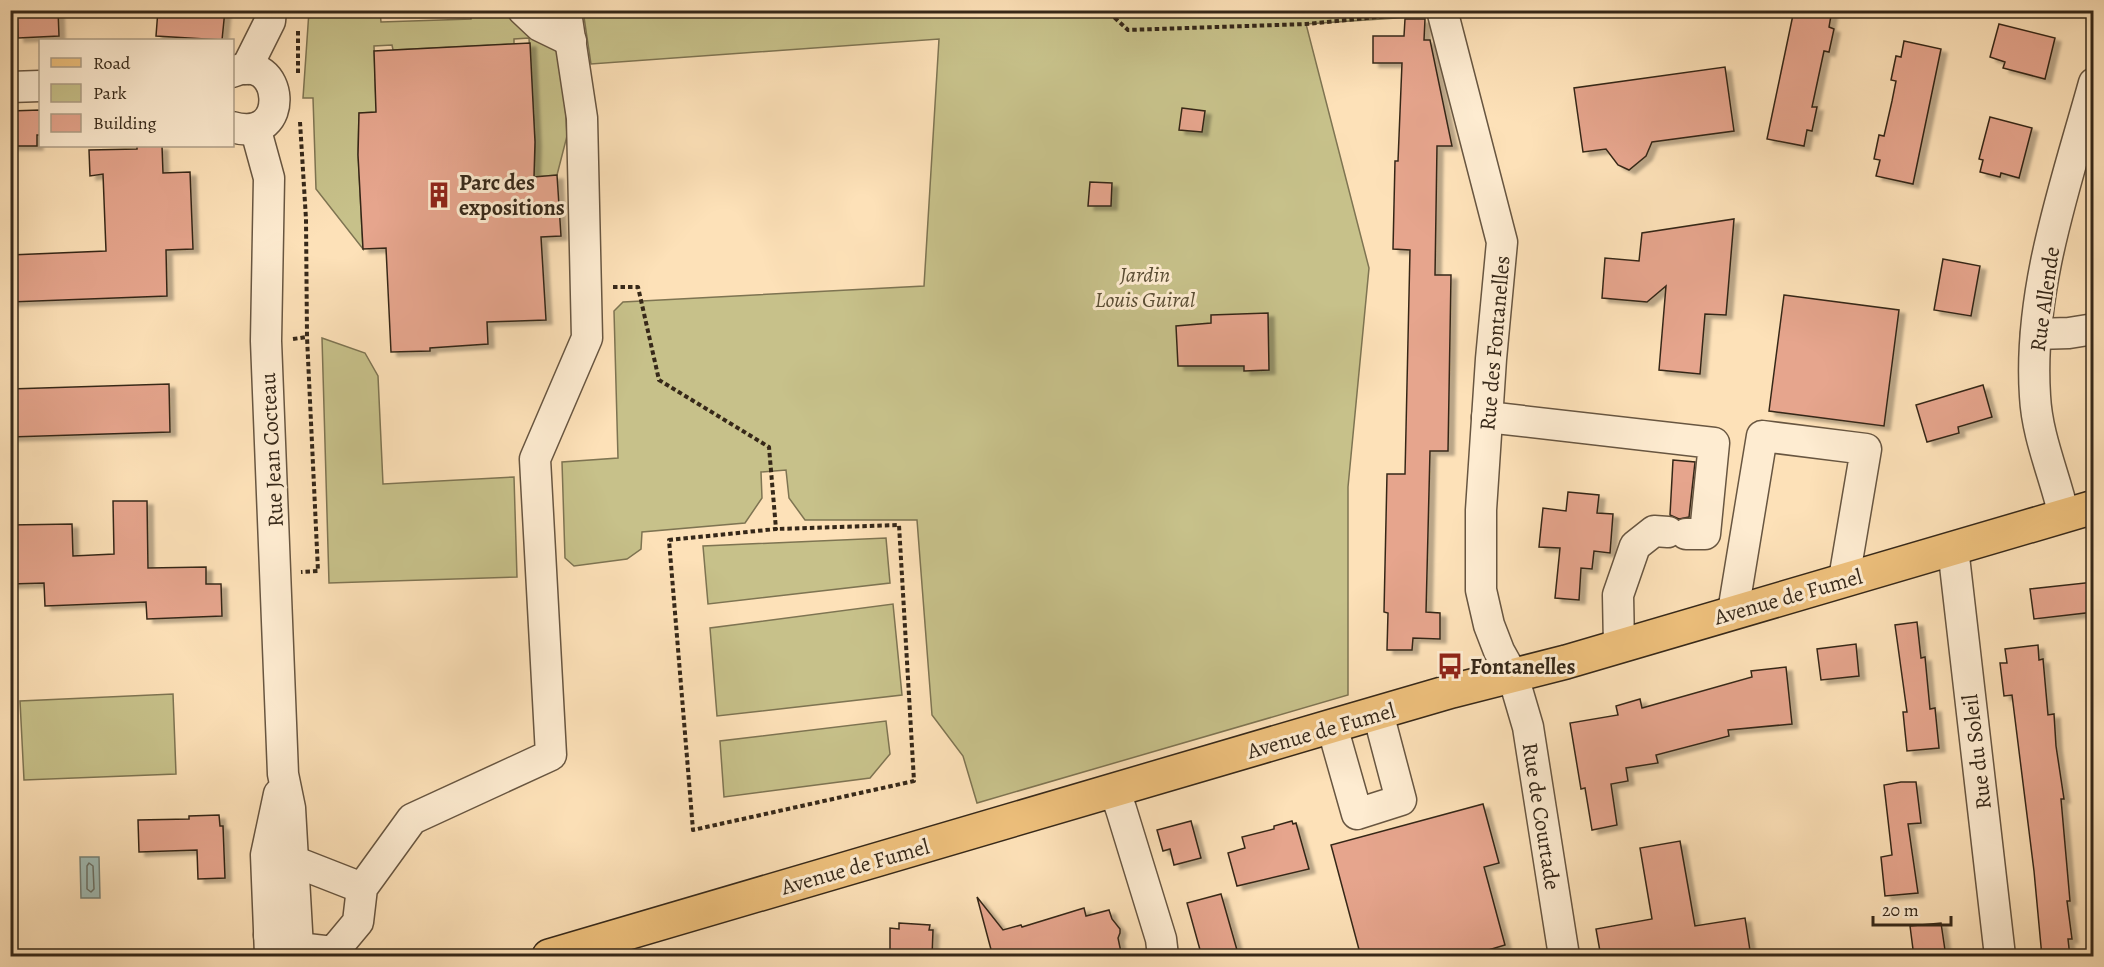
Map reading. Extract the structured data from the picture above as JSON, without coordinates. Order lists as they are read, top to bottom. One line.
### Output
{"streets":{"main road":["Avenue de Fumel"],"street":["Rue Allende","Rue des Fontanelles","Rue Jean Cocteau","Rue du Soleil","Rue de Courtade"]},"crossings":[["Rue Allende","Avenue de Fumel"],["Rue des Fontanelles","Avenue de Fumel"],["Rue des Fontanelles","Rue de Courtade"],["Avenue de Fumel","Rue du Soleil"],["Avenue de Fumel","Rue de Courtade"]],"parks":["Jardin Louis Guiral"],"places":{"building":["Parc des expositions"],"bus stop":["Fontanelles"]},"legend":["Road","Park","Building"],"scale_bar":"20 m"}
